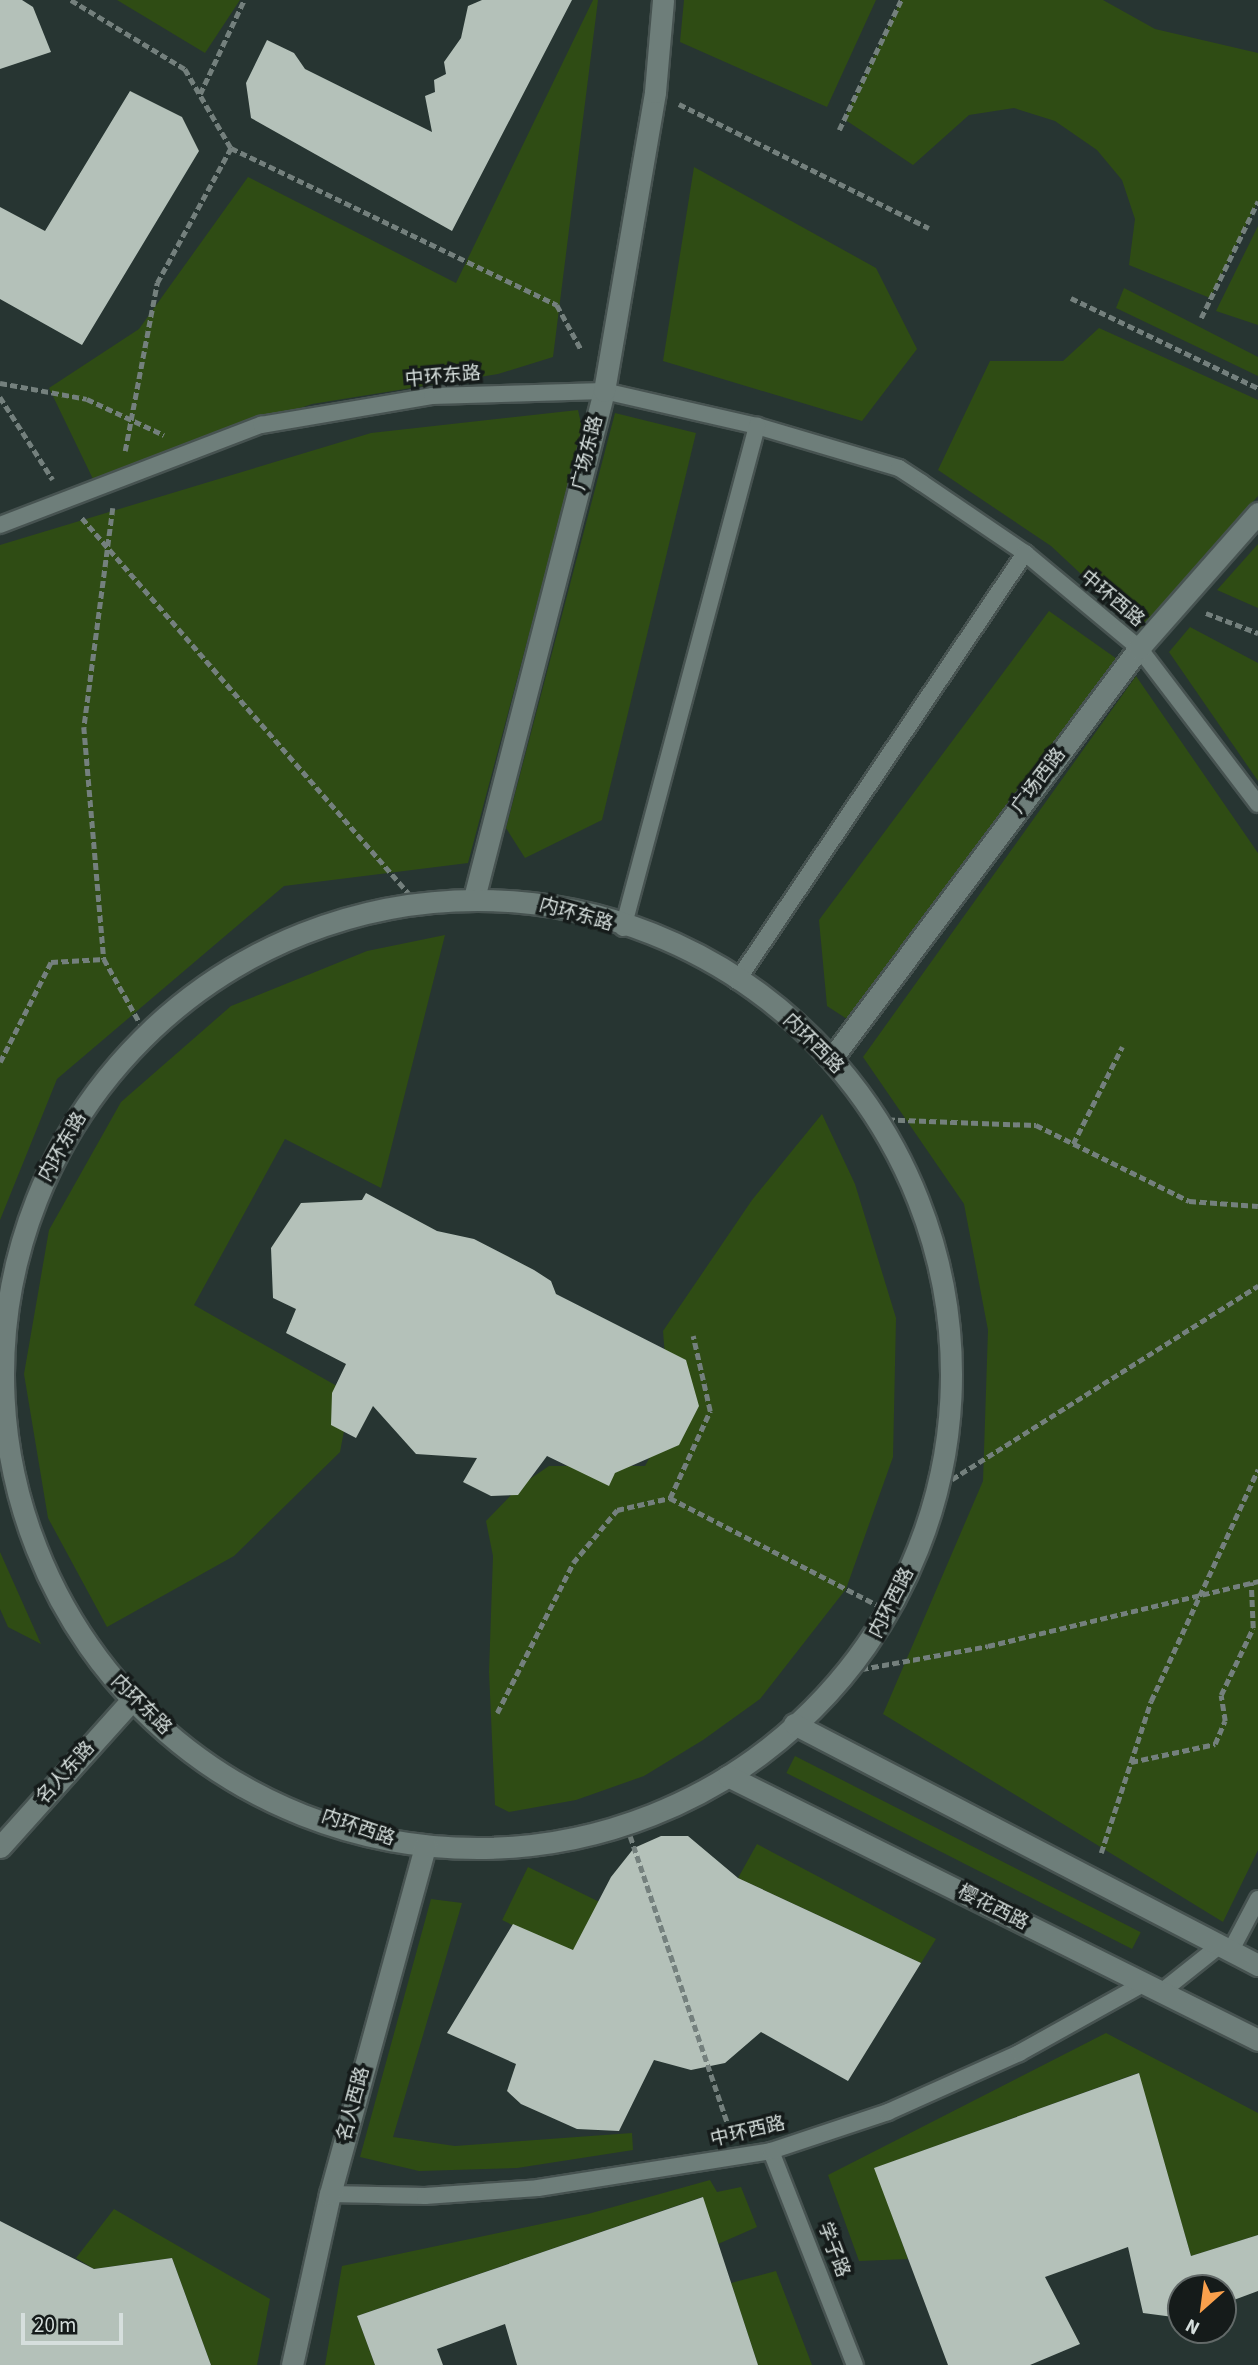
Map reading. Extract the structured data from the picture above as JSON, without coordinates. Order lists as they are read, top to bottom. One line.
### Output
{"streets":{"street":["广场东路","广场西路","内环东路","内环西路","名人东路","樱花西路","名人西路"],"lane":["中环东路","中环西路","学子路"]},"crossings":[["中环东路","广场东路"],["中环东路","中环西路"],["广场东路","内环东路"],["中环西路","广场西路"],["中环西路","樱花西路"],["中环西路","名人西路"],["中环西路","学子路"],["广场西路","内环西路"],["内环东路","内环西路"],["内环东路","名人东路"],["内环西路","樱花西路"],["内环西路","名人西路"]],"scale_bar":"20 m","north":"bottom left"}
